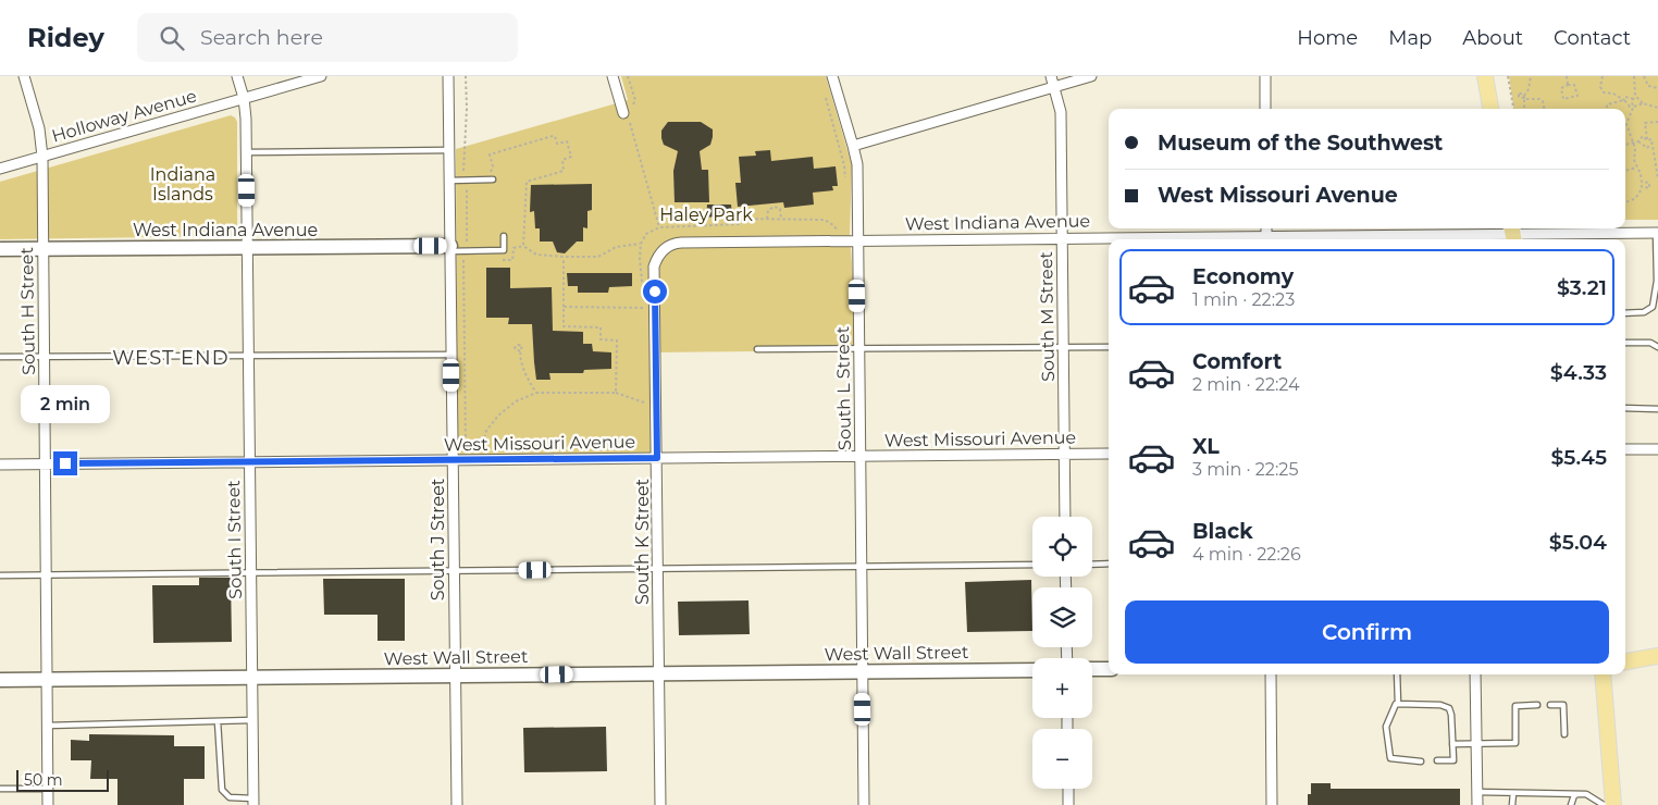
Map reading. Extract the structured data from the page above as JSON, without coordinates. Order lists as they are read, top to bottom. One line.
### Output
{"streets":{"street":["Holloway Avenue","West Indiana Avenue","South H Street","South M Street","South L Street","West Missouri Avenue","South I Street","South J Street","South K Street","West Wall Street"]},"crossings":[["Holloway Avenue","South H Street"],["Holloway Avenue","South I Street"],["West Indiana Avenue","South H Street"],["West Indiana Avenue","South M Street"],["West Indiana Avenue","South L Street"],["West Indiana Avenue","South I Street"],["West Indiana Avenue","South J Street"],["West Indiana Avenue","South K Street"],["South H Street","West Missouri Avenue"],["South H Street","West Wall Street"],["South M Street","West Missouri Avenue"],["South L Street","West Missouri Avenue"],["South L Street","West Wall Street"],["West Missouri Avenue","South I Street"],["West Missouri Avenue","South J Street"],["West Missouri Avenue","South K Street"],["South I Street","West Wall Street"],["South J Street","West Wall Street"],["South K Street","West Wall Street"]],"districts":["WEST END"],"parks":["Indiana Islands","Haley Park"],"scale_bar":"50 m","page":{"header":"Ridey","search":"Search here","nav":["Home","Map","About","Contact"],"banner":["Museum of the Southwest","West Missouri Avenue"],"list":[{"name":"Economy","note":"1 min · 22:23","value":"$3.21"},{"name":"Comfort","note":"2 min · 22:24","value":"$4.33"},{"name":"XL","note":"3 min · 22:25","value":"$5.45"},{"name":"Black","note":"4 min · 22:26","value":"$5.04"}],"bubble":"2 min","map_buttons":["+","−"],"buttons":"Confirm","scale":"50 m"}}
